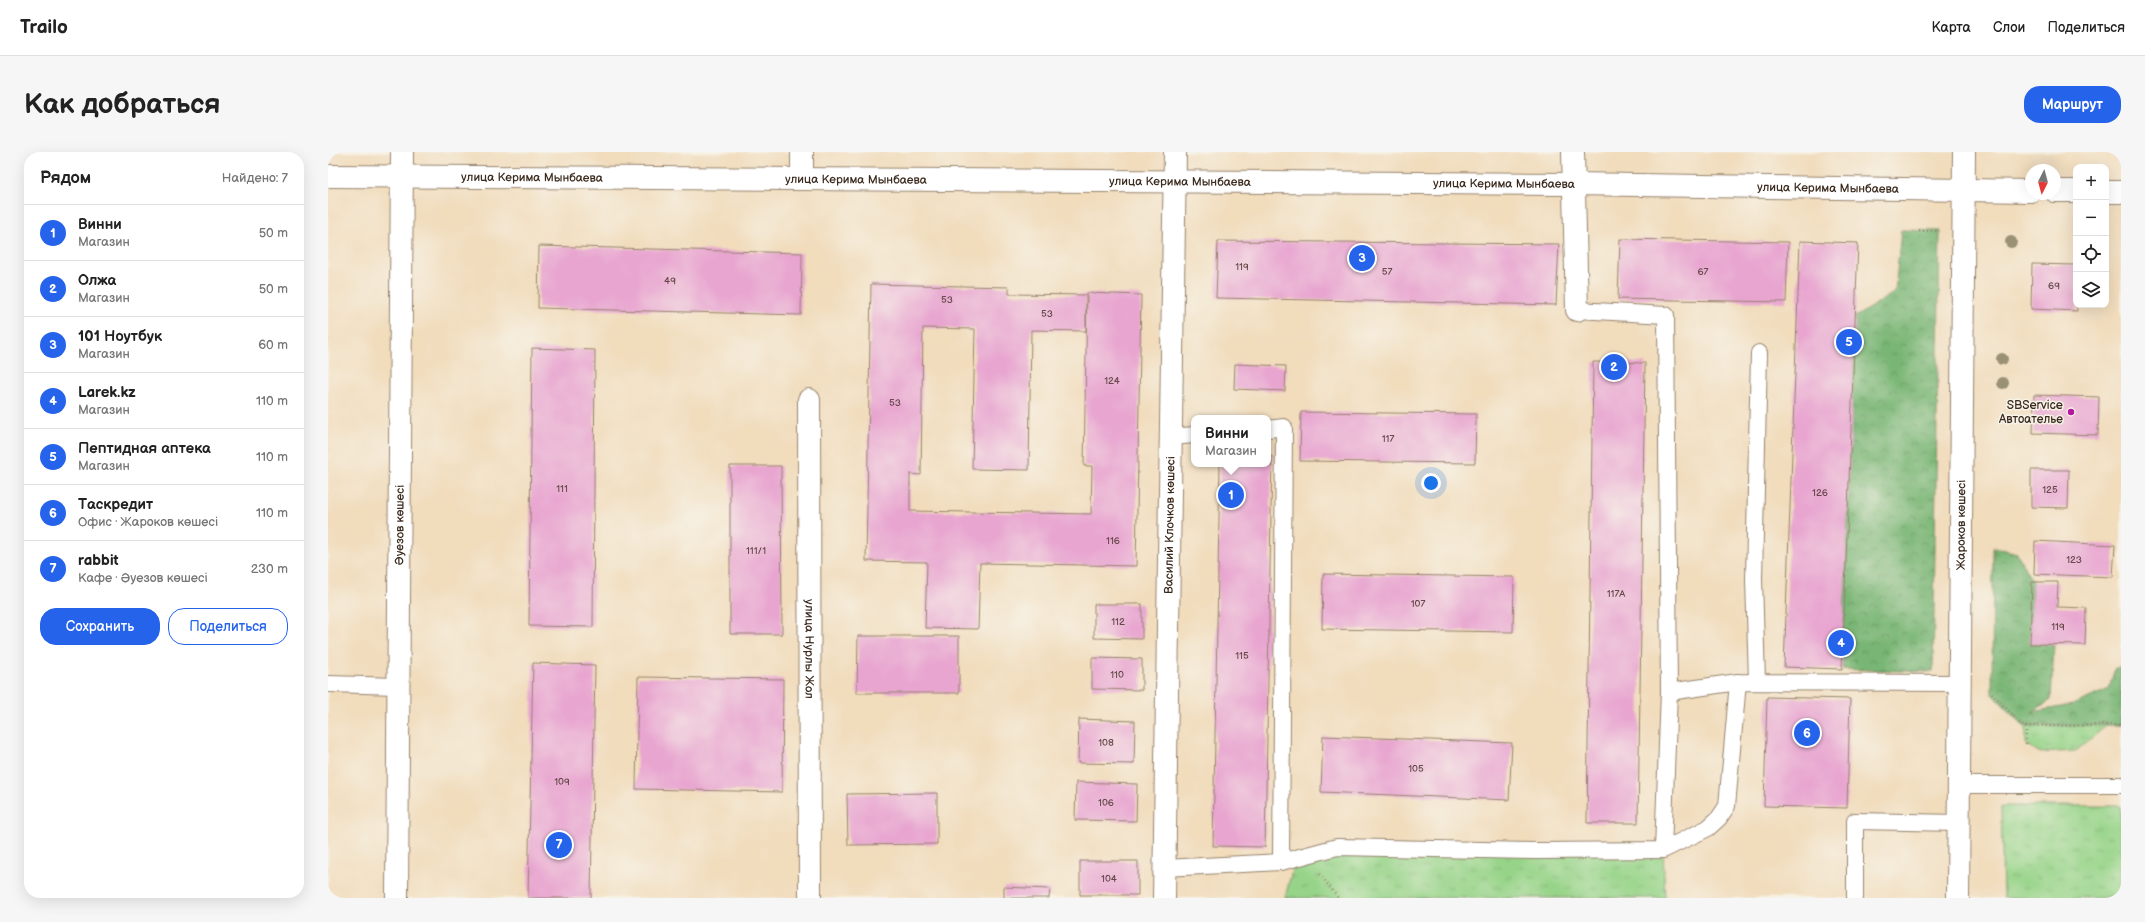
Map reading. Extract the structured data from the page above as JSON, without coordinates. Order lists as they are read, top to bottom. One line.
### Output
{"streets":{"street":["улица Керима Мынбаева","Әуезов көшесі","Василий Клочков көшесі","Жароков көшесі","улица Нурлы Жол"]},"crossings":[["улица Керима Мынбаева","Әуезов көшесі"],["улица Керима Мынбаева","Василий Клочков көшесі"],["улица Керима Мынбаева","Жароков көшесі"]],"places":["SBService Автоателье"],"house_numbers":["119","57","67","49","69","53","53","124","53","117","111","125","126","116","111/1","123","117А","107","112","119","115","110","108","105","109","106","104"],"north":"bottom","page":{"header":"Trailo","nav":["Карта","Слои","Поделиться"],"buttons":["Маршрут",["Сохранить","Поделиться"]],"title":"Как добраться","heading":["Рядом","Найдено: 7"],"map_buttons":["+","−"],"list":[{"mark":"1","name":"Винни","note":"Магазин","value":"50 m"},{"mark":"2","name":"Олжа","note":"Магазин","value":"50 m"},{"mark":"3","name":"101 Ноутбук","note":"Магазин","value":"60 m"},{"mark":"4","name":"Larek.kz","note":"Магазин","value":"110 m"},{"mark":"5","name":"Пептидная аптека","note":"Магазин","value":"110 m"},{"mark":"6","name":"Таскредит","note":"Офис · Жароков көшесі","value":"110 m"},{"mark":"7","name":"rabbit","note":"Кафе · Әуезов көшесі","value":"230 m"}],"pins":["3","5","2","1","4","6","7"],"popup":["Винни","Магазин"]}}
